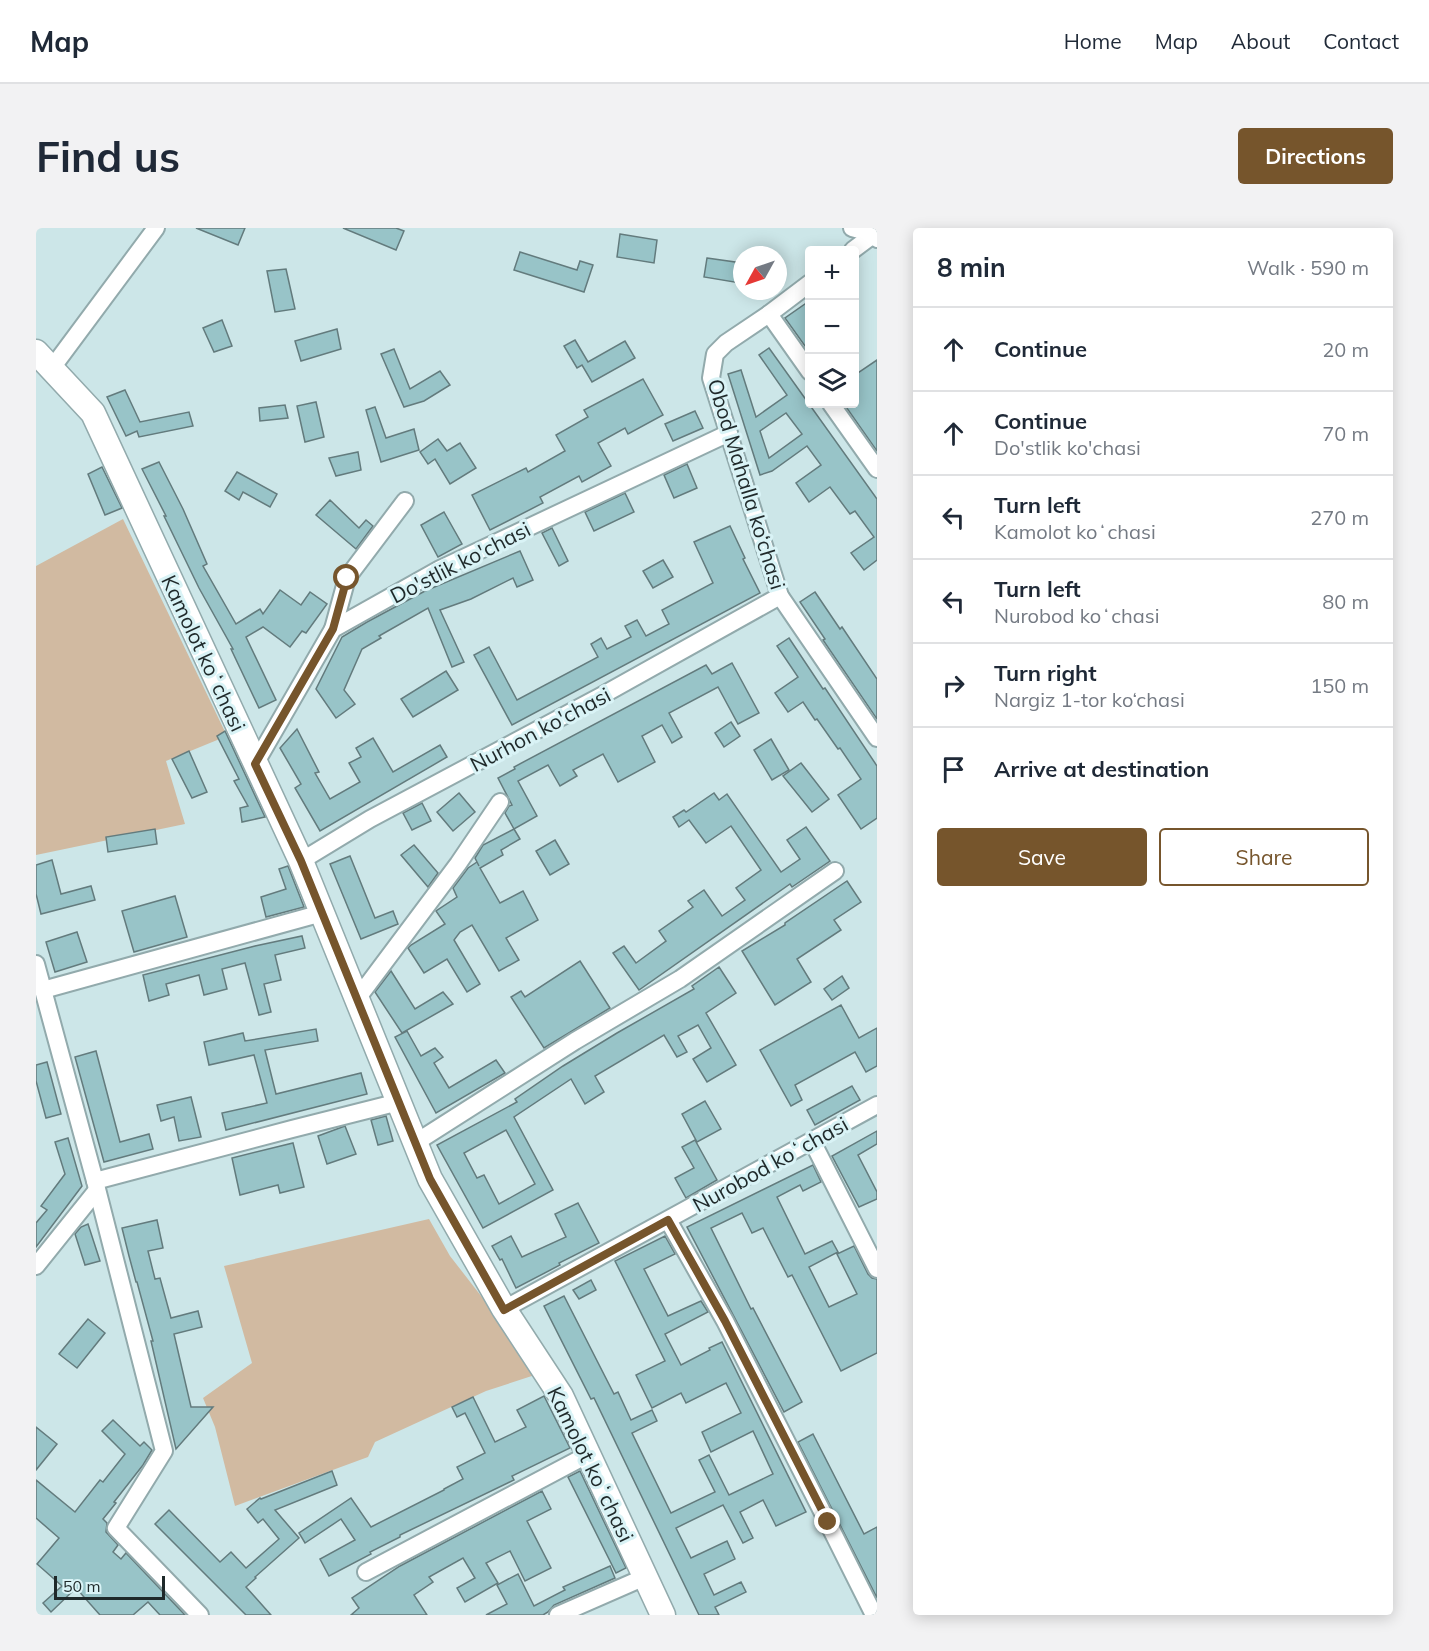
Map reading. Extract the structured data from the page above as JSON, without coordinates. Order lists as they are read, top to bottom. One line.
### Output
{"streets":{"street":["Obod Mahalla ko‘chasi","Do'stlik ko'chasi","Kamolot koʻchasi","Nurhon ko'chasi","Nurobod koʻchasi"]},"crossings":[["Obod Mahalla ko‘chasi","Do'stlik ko'chasi"],["Obod Mahalla ko‘chasi","Nurhon ko'chasi"],["Kamolot koʻchasi","Nurhon ko'chasi"],["Kamolot koʻchasi","Nurobod koʻchasi"]],"scale_bar":"50 m","north":"bottom left","page":{"header":"Map","nav":["Home","Map","About","Contact"],"buttons":["Directions",["Save","Share"]],"title":"Find us","heading":["8 min","Walk · 590 m"],"map_buttons":["+","−"],"list":[["Continue","20 m"],["Continue","Do'stlik ko'chasi","70 m"],["Turn left","Kamolot koʻchasi","270 m"],["Turn left","Nurobod koʻchasi","80 m"],["Turn right","Nargiz 1-tor ko‘chasi","150 m"],"Arrive at destination"],"scale":"50 m"}}
